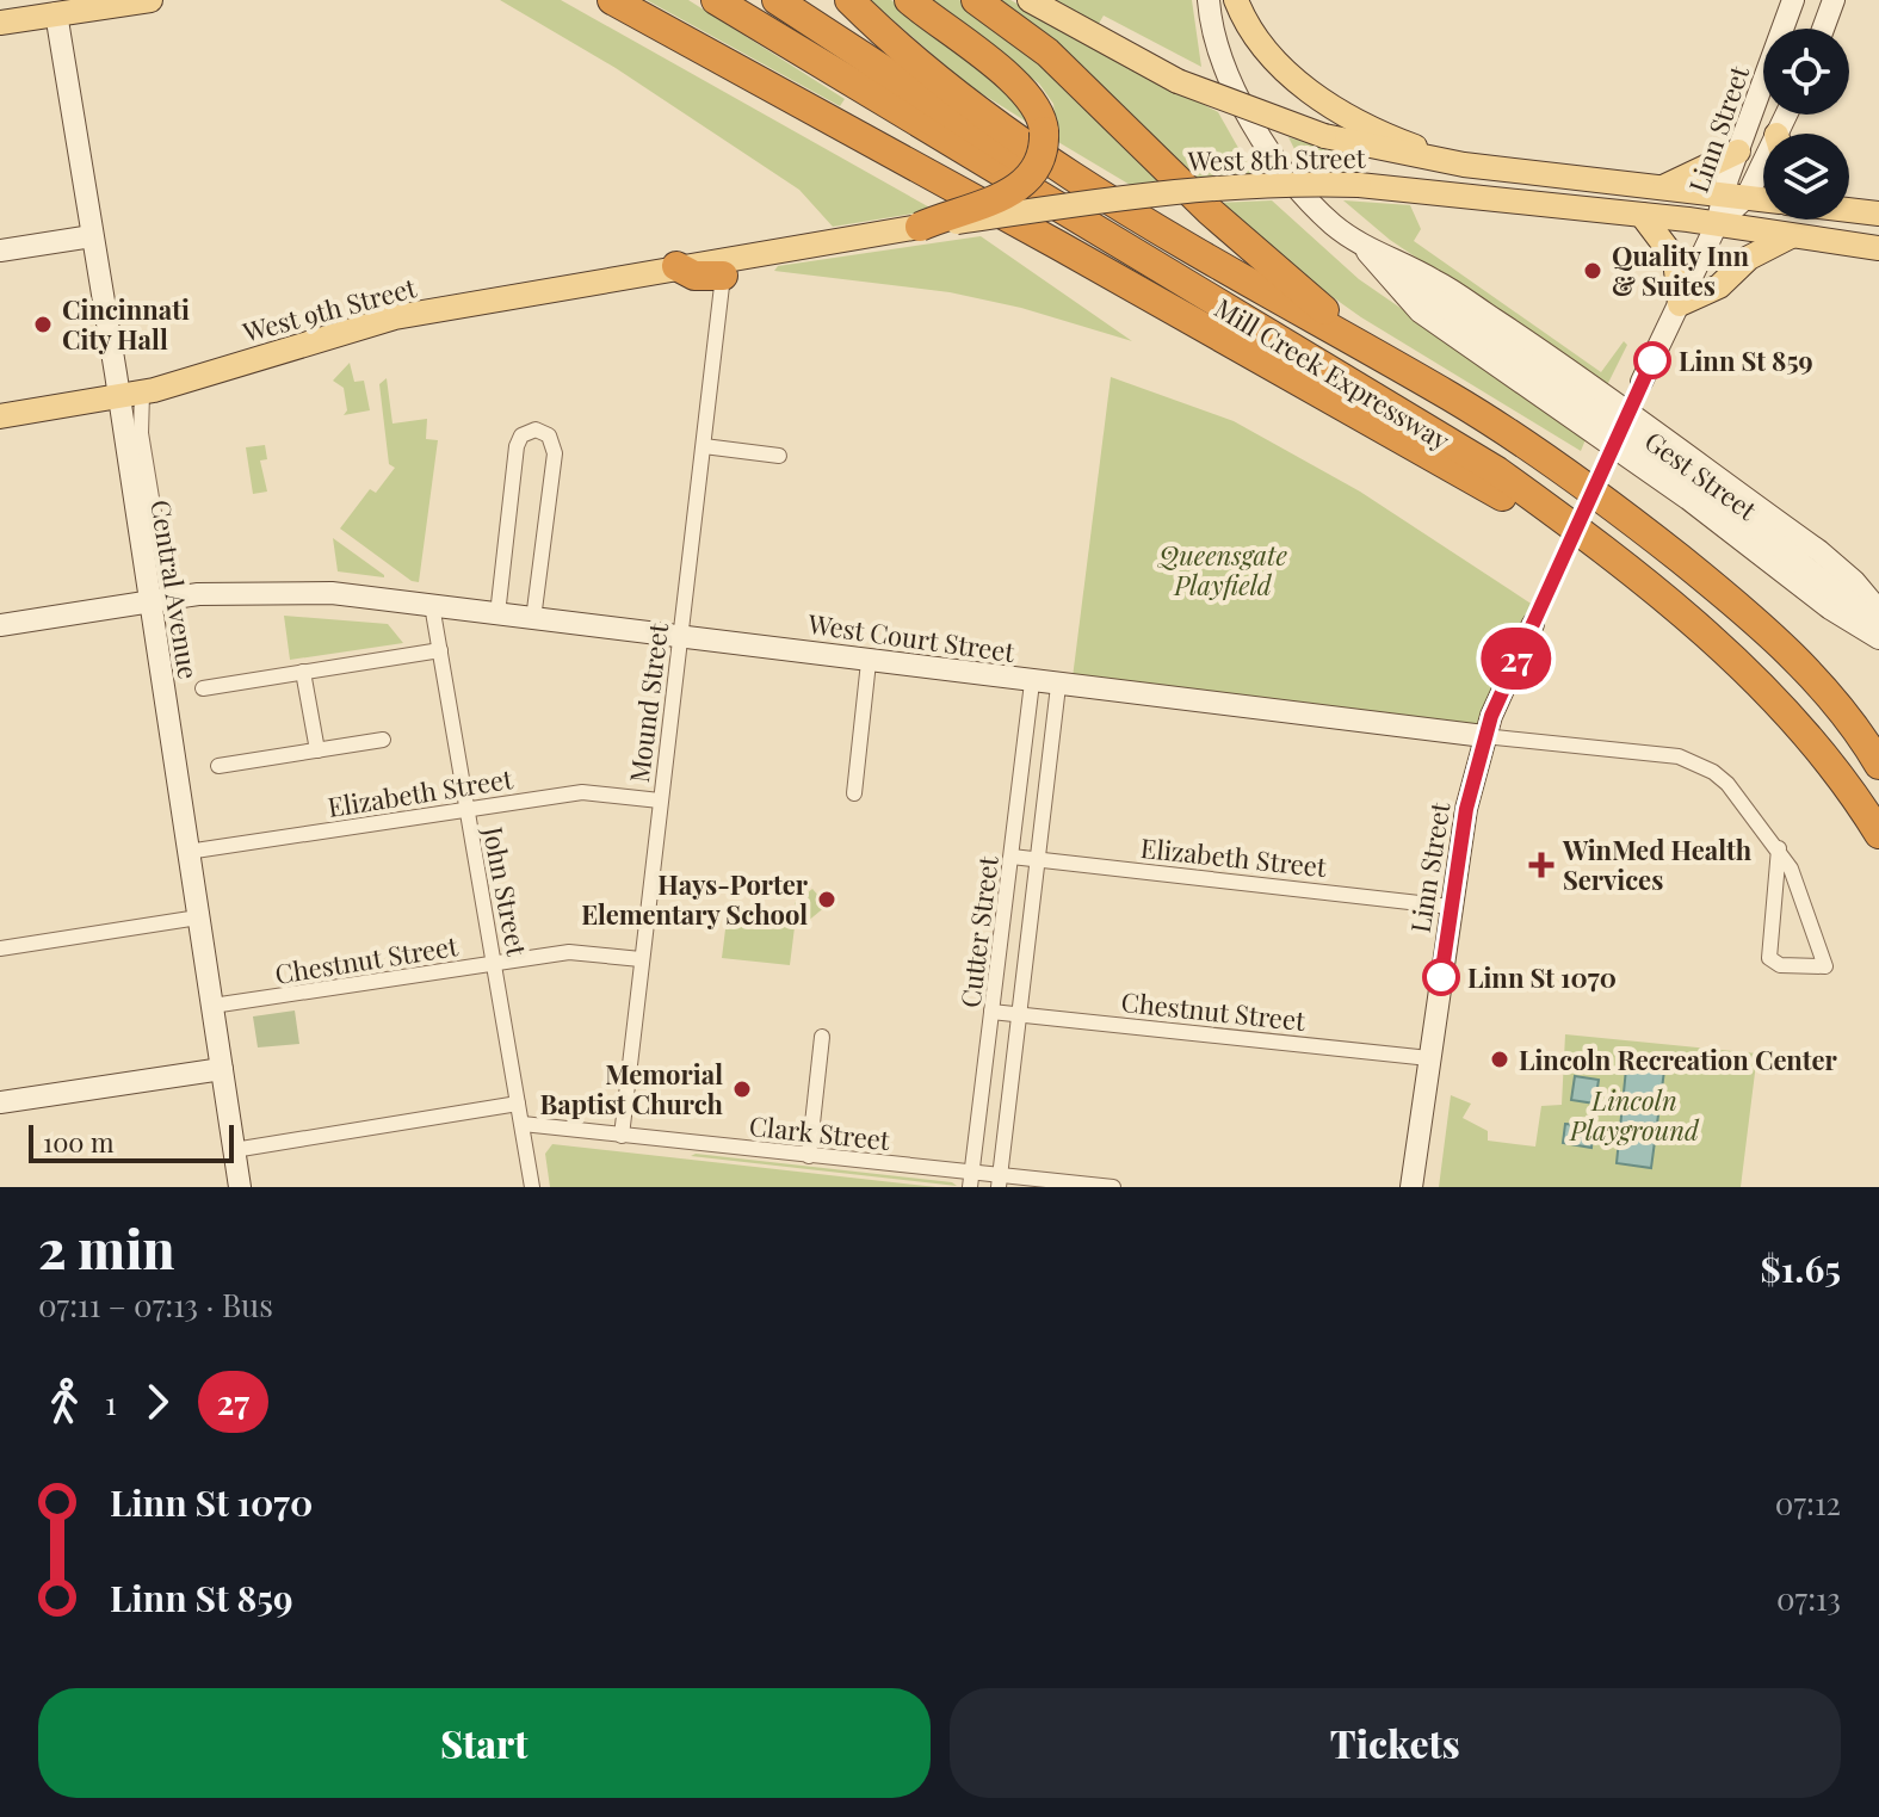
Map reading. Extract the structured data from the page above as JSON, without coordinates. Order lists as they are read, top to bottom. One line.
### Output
{"streets":{"highway":["Mill Creek Expressway"],"main road":["West 8th Street","West 9th Street"],"street":["Linn Street","Gest Street","Central Avenue","West Court Street","Mound Street","Elizabeth Street","John Street","Cutter Street","Chestnut Street","Clark Street"]},"crossings":[["Linn Street","West 8th Street"],["Linn Street","West Court Street"],["Linn Street","Elizabeth Street"],["Linn Street","Chestnut Street"],["West 8th Street","West 9th Street"],["West 9th Street","Central Avenue"],["Central Avenue","West Court Street"],["Central Avenue","Elizabeth Street"],["Central Avenue","Chestnut Street"],["West Court Street","Mound Street"],["West Court Street","John Street"],["West Court Street","Cutter Street"],["Mound Street","Elizabeth Street"],["Mound Street","Chestnut Street"],["Mound Street","Clark Street"],["Elizabeth Street","John Street"],["Elizabeth Street","Cutter Street"],["John Street","Chestnut Street"],["John Street","Clark Street"],["Cutter Street","Chestnut Street"],["Cutter Street","Clark Street"]],"parks":["Queensgate Playfield","Lincoln Playground"],"places":{"other":["Quality Inn & Suites","Cincinnati City Hall","Linn St 859","Hays-Porter Elementary School","Linn St 1070","Lincoln Recreation Center","Memorial Baptist Church"],"health":["WinMed Health Services"]},"lines":["bus line 27"],"scale_bar":"100 m","page":{"on_map":"27","scale":"100 m","heading":["2 min","07:11 – 07:13 · Bus","$1.65"],"legs":["1","27"],"list":[{"name":"Linn St 1070","value":"07:12"},{"name":"Linn St 859","value":"07:13"}],"buttons":["Start","Tickets"]}}
